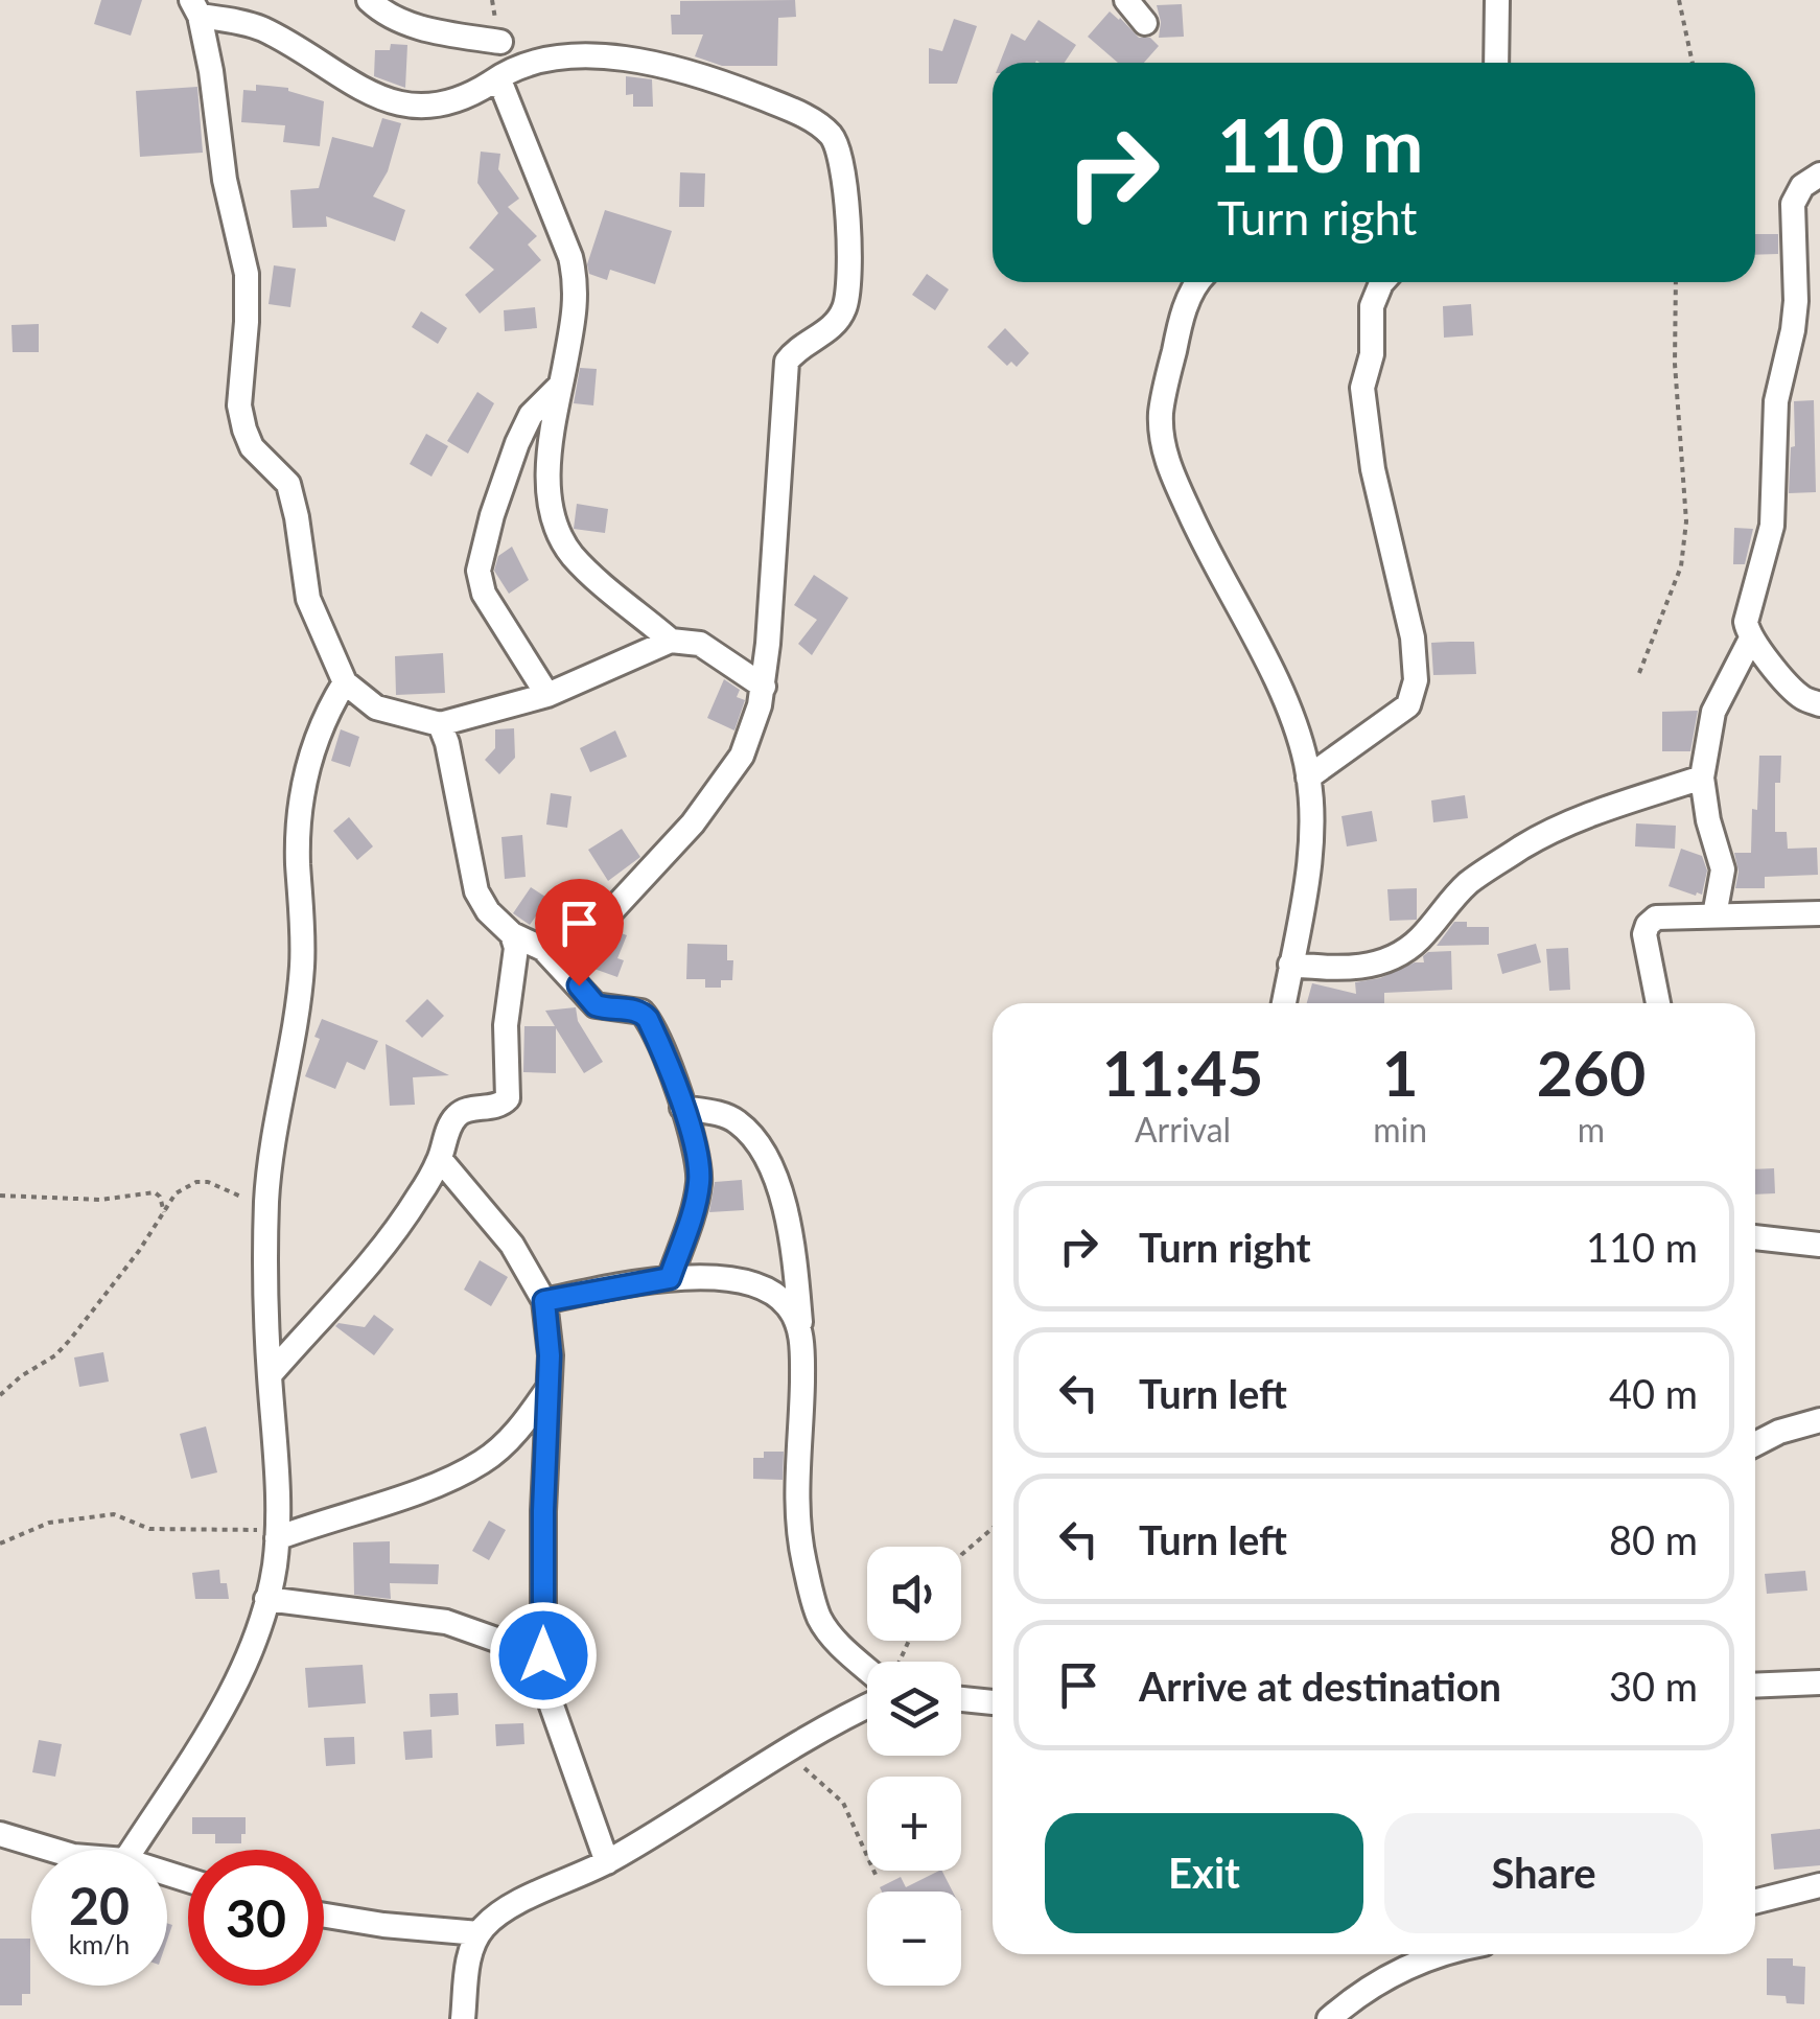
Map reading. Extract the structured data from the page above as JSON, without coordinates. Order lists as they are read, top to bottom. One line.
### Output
{"page":{"turn":["110 m","Turn right"],"eta":["11:45","Arrival","1","min","260","m"],"list":[{"name":"Turn right","value":"110 m"},{"name":"Turn left","value":"40 m"},{"name":"Turn left","value":"80 m"},{"name":"Arrive at destination","value":"30 m"}],"map_buttons":["+","−"],"buttons":["Exit","Share"],"speed":"20 km/h","limit":"30"}}
